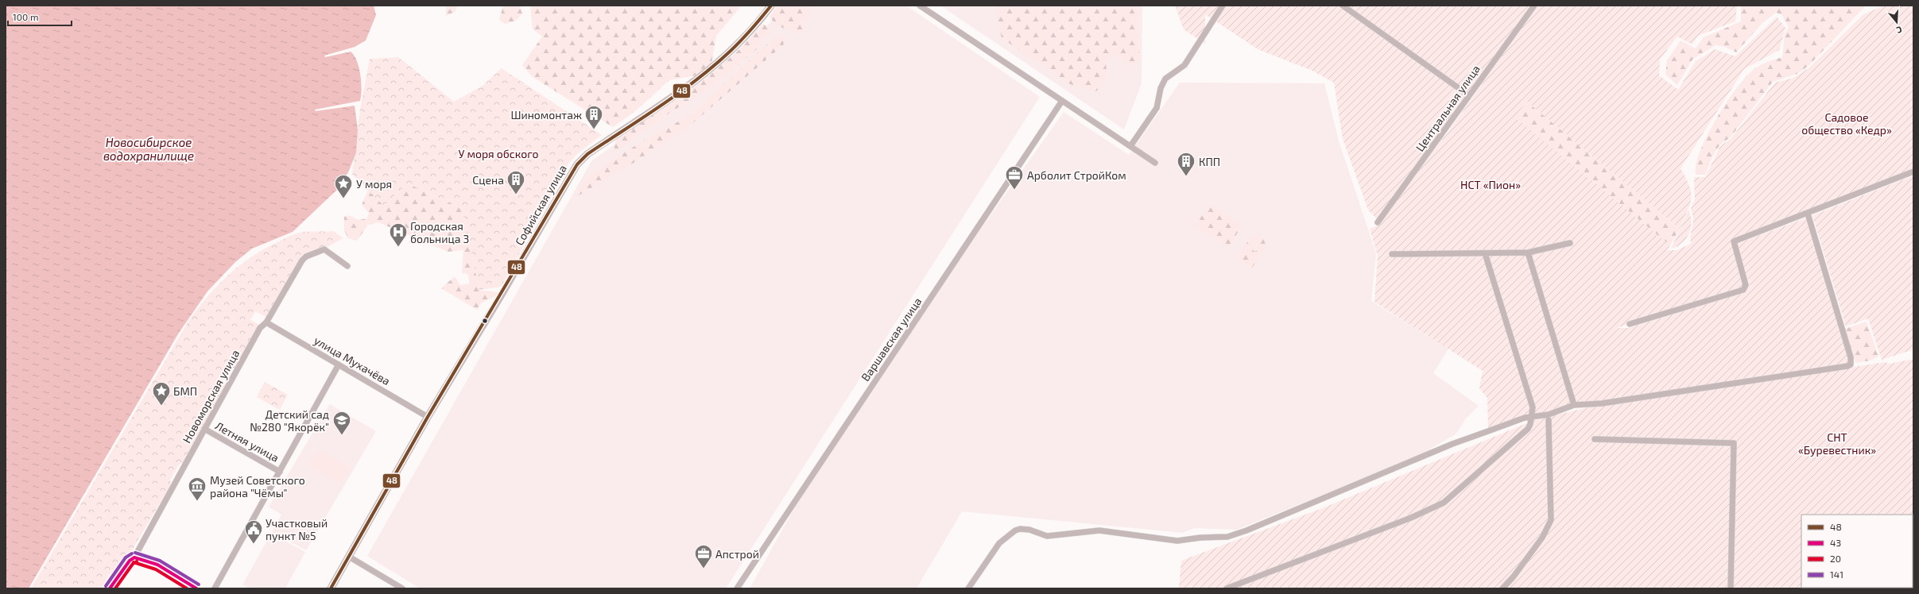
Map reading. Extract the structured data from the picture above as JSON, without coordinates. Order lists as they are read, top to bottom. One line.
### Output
{"streets":{"main road":["Софийская улица"],"street":["Центральная улица","Варшавская улица","улица Мухачёва","Новоморская улица","Летняя улица"]},"crossings":[["Софийская улица","улица Мухачёва"],["улица Мухачёва","Новоморская улица"],["Новоморская улица","Летняя улица"]],"water":["Новосибирское водохранилище"],"parks":["Садовое общество «Кедр»","У моря обского","НСТ «Пион»","СНТ «Буревестник»"],"places":{"building":["Шиномонтаж","КПП","Сцена"],"office":["Арболит СтройКом","Апстрой"],"place":["У моря","БМП"],"hospital":["Городская больница 3"],"school or university":["Детский сад №280 \"Якорёк\""],"museum":["Музей Советского района \"Чёмы\""],"public building":["Участковый пункт №5"]},"lines":["transit line 48","transit line 141","transit line 43","transit line 20"],"legend":["48","43","20","141"],"scale_bar":"100 m","north":"bottom"}
